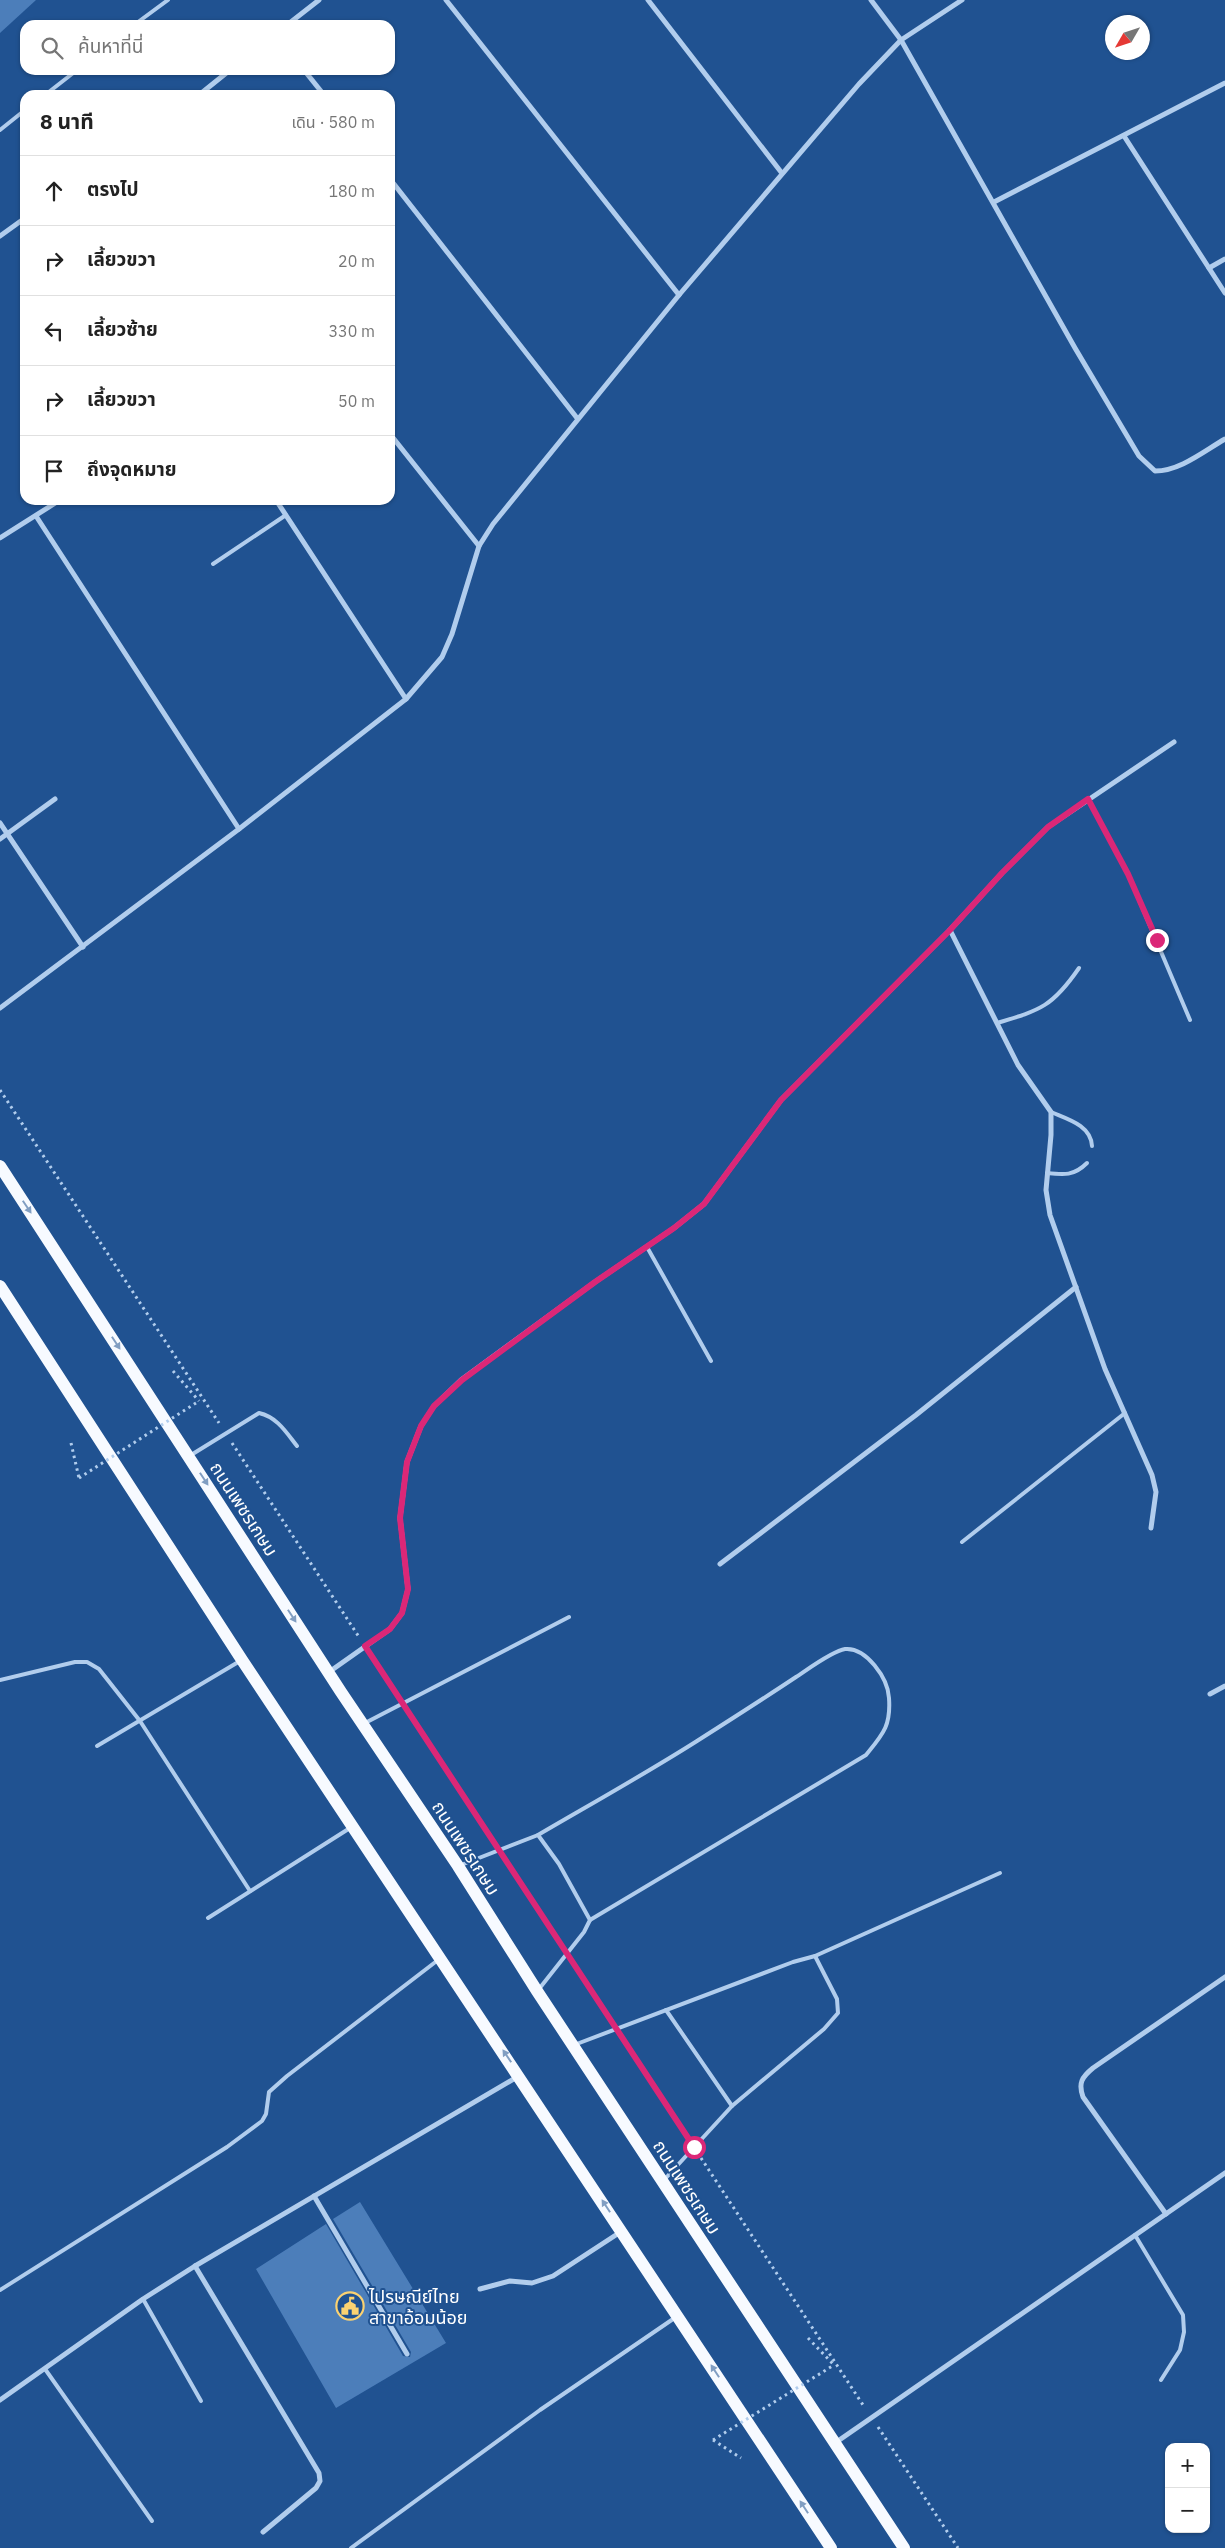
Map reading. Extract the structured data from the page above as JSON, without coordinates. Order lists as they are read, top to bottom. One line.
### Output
{"streets":{"main road":["ถนนเพชรเกษม"]},"places":{"public building":["ไปรษณีย์ไทย สาขาอ้อมน้อย"]},"north":"bottom left","page":{"search":"ค้นหาที่นี่","heading":["8 นาที","เดิน · 580 m"],"list":[["ตรงไป","180 m"],["เลี้ยวขวา","20 m"],["เลี้ยวซ้าย","330 m"],["เลี้ยวขวา","50 m"],"ถึงจุดหมาย"],"map_buttons":["+","−"]}}
